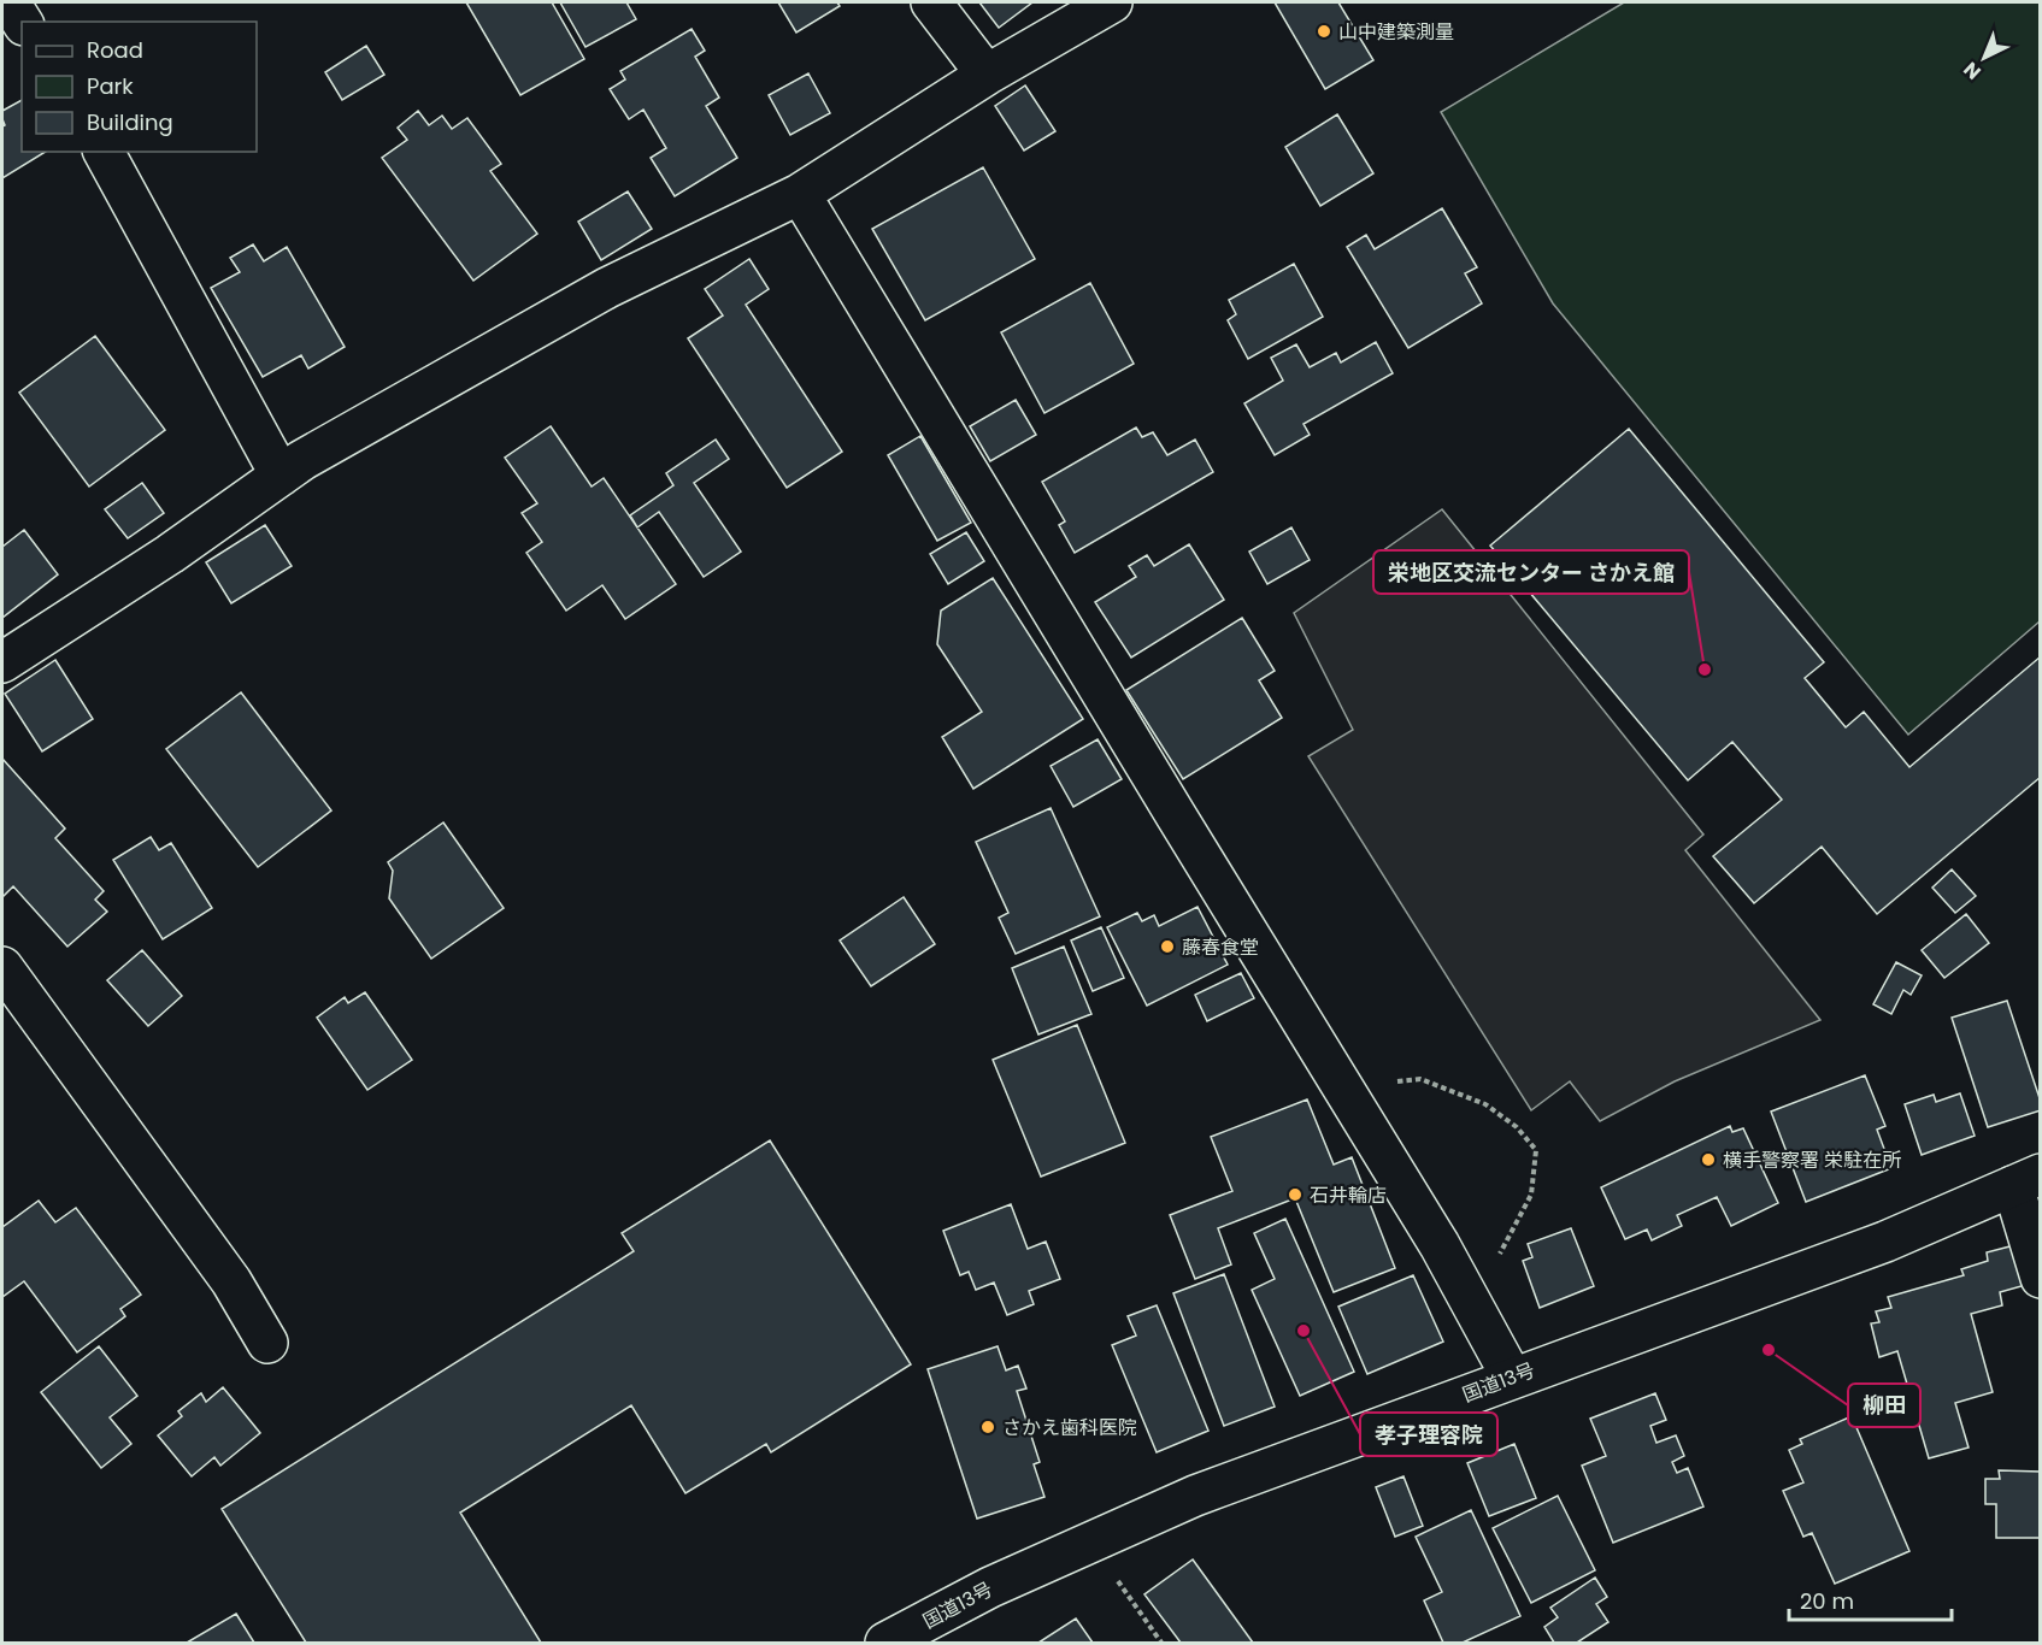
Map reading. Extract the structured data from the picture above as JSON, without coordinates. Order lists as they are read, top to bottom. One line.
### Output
{"streets":{"main road":["国道13号"]},"places":["山中建築測量","栄地区交流センター さかえ館","藤春食堂","横手警察署 栄駐在所","石井輪店","孝子理容院","柳田","さかえ歯科医院"],"legend":["Road","Park","Building"],"scale_bar":"20 m","north":"bottom left"}
